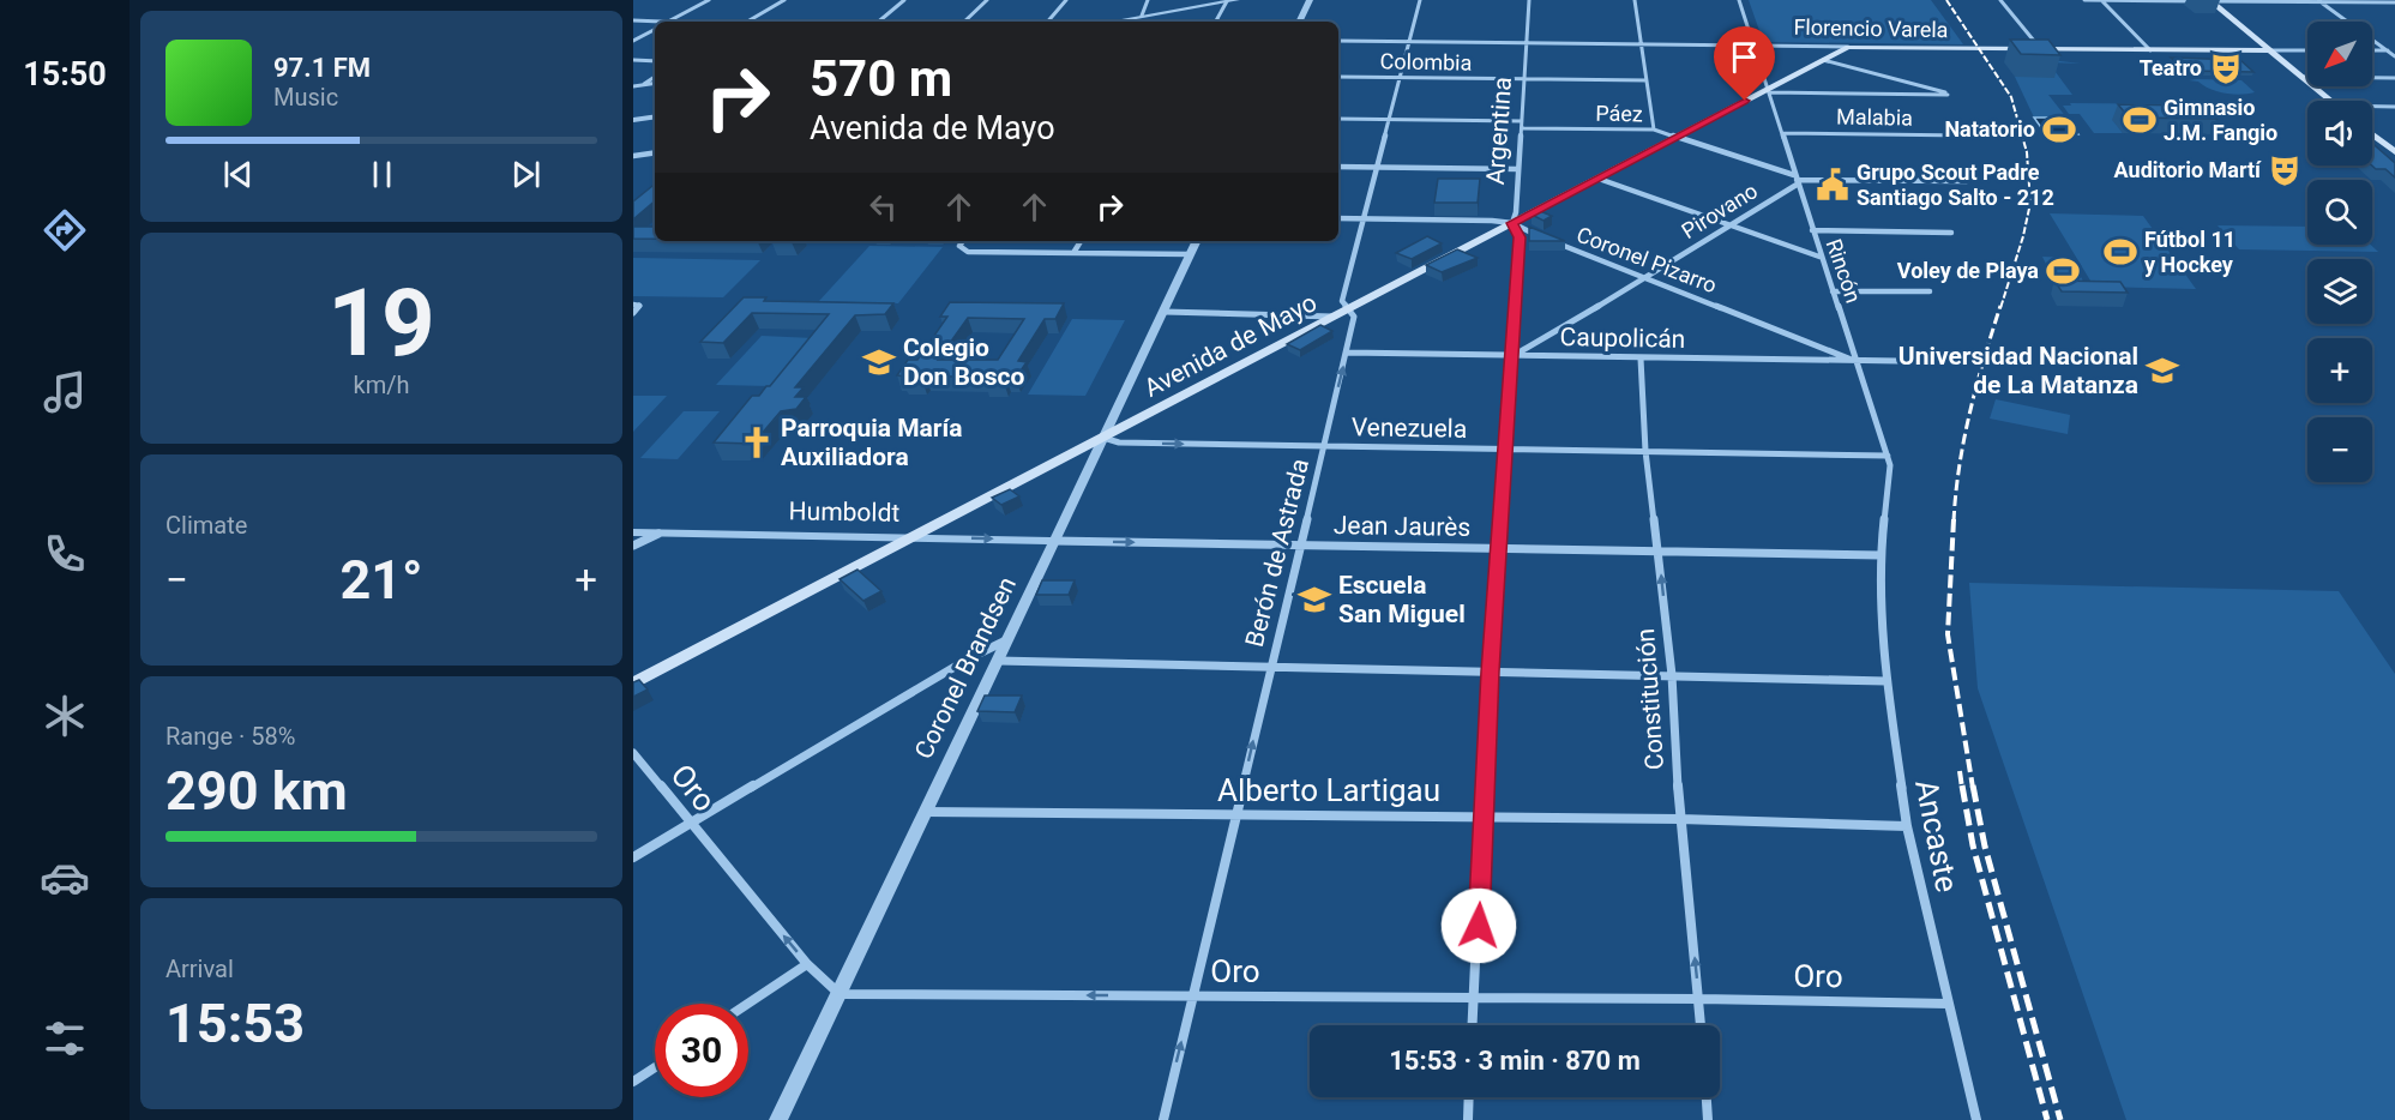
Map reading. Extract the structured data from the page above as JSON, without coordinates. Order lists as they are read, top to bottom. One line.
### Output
{"streets":{"main road":["Florencio Varela","Avenida de Mayo"],"street":["Colombia","Páez","Malabia","Argentina","Pirovano","Coronel Pizarro","Rincón","Caupolicán","Venezuela","Humboldt","Jean Jaurès","Berón de Astrada","Coronel Brandsen","Constitución","Oro","Alberto Lartigau","Ancaste"]},"crossings":[["Florencio Varela","Argentina"],["Florencio Varela","Rincón"],["Florencio Varela","Avenida de Mayo"],["Florencio Varela","Berón de Astrada"],["Colombia","Argentina"],["Colombia","Berón de Astrada"],["Páez","Argentina"],["Páez","Pirovano"],["Páez","Rincón"],["Páez","Avenida de Mayo"],["Malabia","Rincón"],["Argentina","Pirovano"],["Argentina","Coronel Pizarro"],["Argentina","Caupolicán"],["Argentina","Avenida de Mayo"],["Argentina","Venezuela"],["Argentina","Jean Jaurès"],["Argentina","Oro"],["Argentina","Alberto Lartigau"],["Pirovano","Coronel Pizarro"],["Pirovano","Rincón"],["Pirovano","Caupolicán"],["Coronel Pizarro","Rincón"],["Coronel Pizarro","Caupolicán"],["Coronel Pizarro","Avenida de Mayo"],["Coronel Pizarro","Berón de Astrada"],["Rincón","Caupolicán"],["Rincón","Avenida de Mayo"],["Rincón","Venezuela"],["Rincón","Jean Jaurès"],["Rincón","Ancaste"],["Caupolicán","Berón de Astrada"],["Caupolicán","Constitución"],["Avenida de Mayo","Venezuela"],["Avenida de Mayo","Humboldt"],["Avenida de Mayo","Berón de Astrada"],["Avenida de Mayo","Coronel Brandsen"],["Venezuela","Berón de Astrada"],["Venezuela","Coronel Brandsen"],["Venezuela","Constitución"],["Humboldt","Jean Jaurès"],["Humboldt","Coronel Brandsen"],["Jean Jaurès","Berón de Astrada"],["Jean Jaurès","Coronel Brandsen"],["Jean Jaurès","Constitución"],["Jean Jaurès","Ancaste"],["Berón de Astrada","Oro"],["Berón de Astrada","Alberto Lartigau"],["Coronel Brandsen","Oro"],["Coronel Brandsen","Alberto Lartigau"],["Constitución","Oro"],["Constitución","Alberto Lartigau"],["Oro","Ancaste"],["Alberto Lartigau","Ancaste"]],"one_way":["Constitución"],"places":{"theatre":["Teatro","Auditorio Martí"],"sports":["Gimnasio J.M. Fangio","Natatorio","Fútbol 11 y Hockey","Voley de Playa"],"public building":["Grupo Scout Padre Santiago Salto - 212"],"school or university":["Colegio Don Bosco","Universidad Nacional de La Matanza","Escuela San Miguel"],"church":["Parroquia María Auxiliadora"]},"north":"bottom left","page":{"tabs":"15:50","map_buttons":["+","−"],"turn":["570 m","Avenida de Mayo"],"song":["97.1 FM","Music"],"tile":[["19","km/h"],"Climate",["Range · 58%","290 km"],["Arrival","15:53"]],"heat":["−","21°","+"],"limit":"30","trip":"15:53 · 3 min · 870 m"}}
